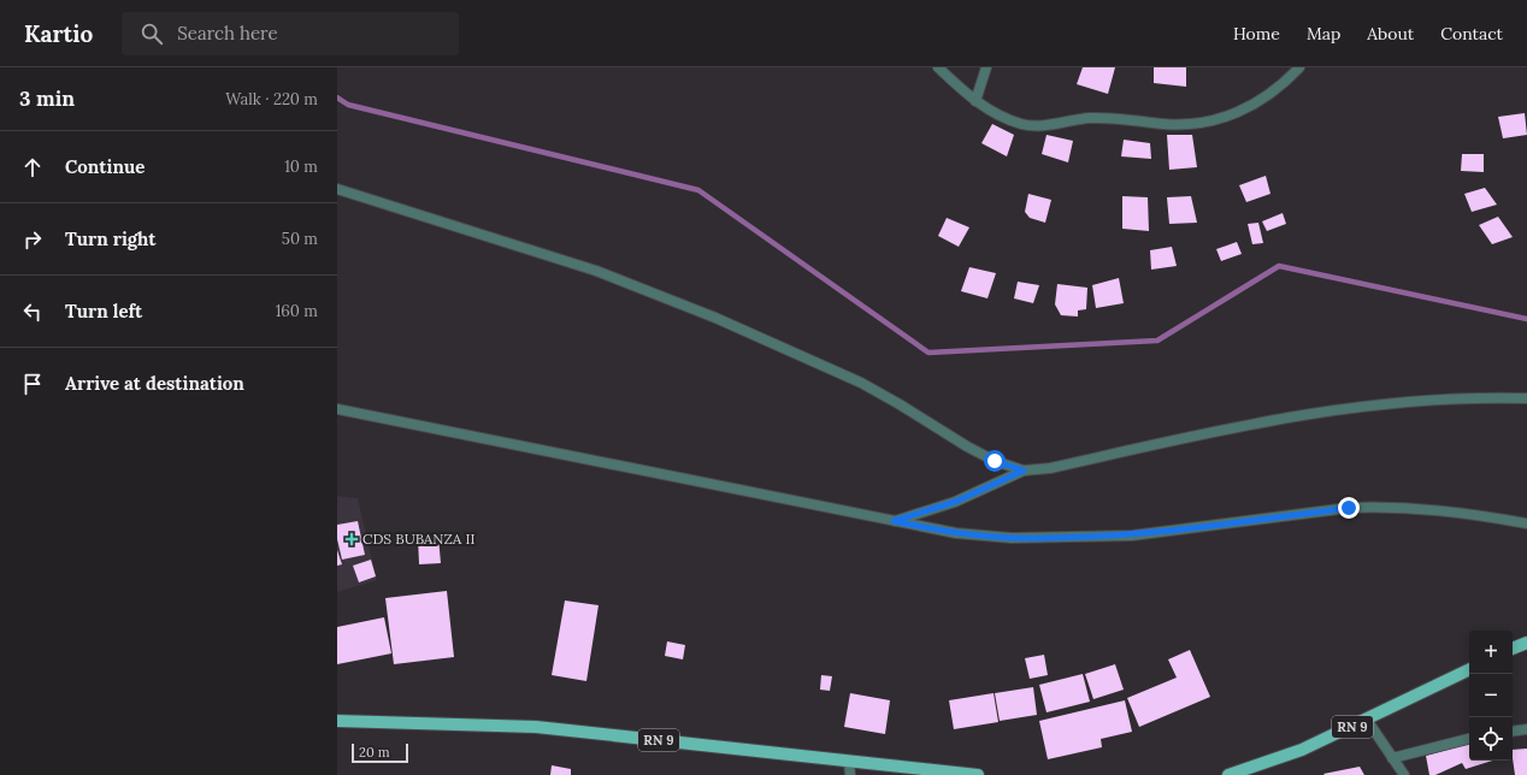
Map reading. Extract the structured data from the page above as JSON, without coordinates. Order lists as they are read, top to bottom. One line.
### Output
{"streets":{"main road":["RN 9"]},"places":{"health":["CDS BUBANZA II"]},"scale_bar":"20 m","page":{"header":"Kartio","search":"Search here","nav":["Home","Map","About","Contact"],"heading":["3 min","Walk · 220 m"],"list":[["Continue","10 m"],["Turn right","50 m"],["Turn left","160 m"],"Arrive at destination"],"map_buttons":["+","−"],"scale":"20 m"}}
